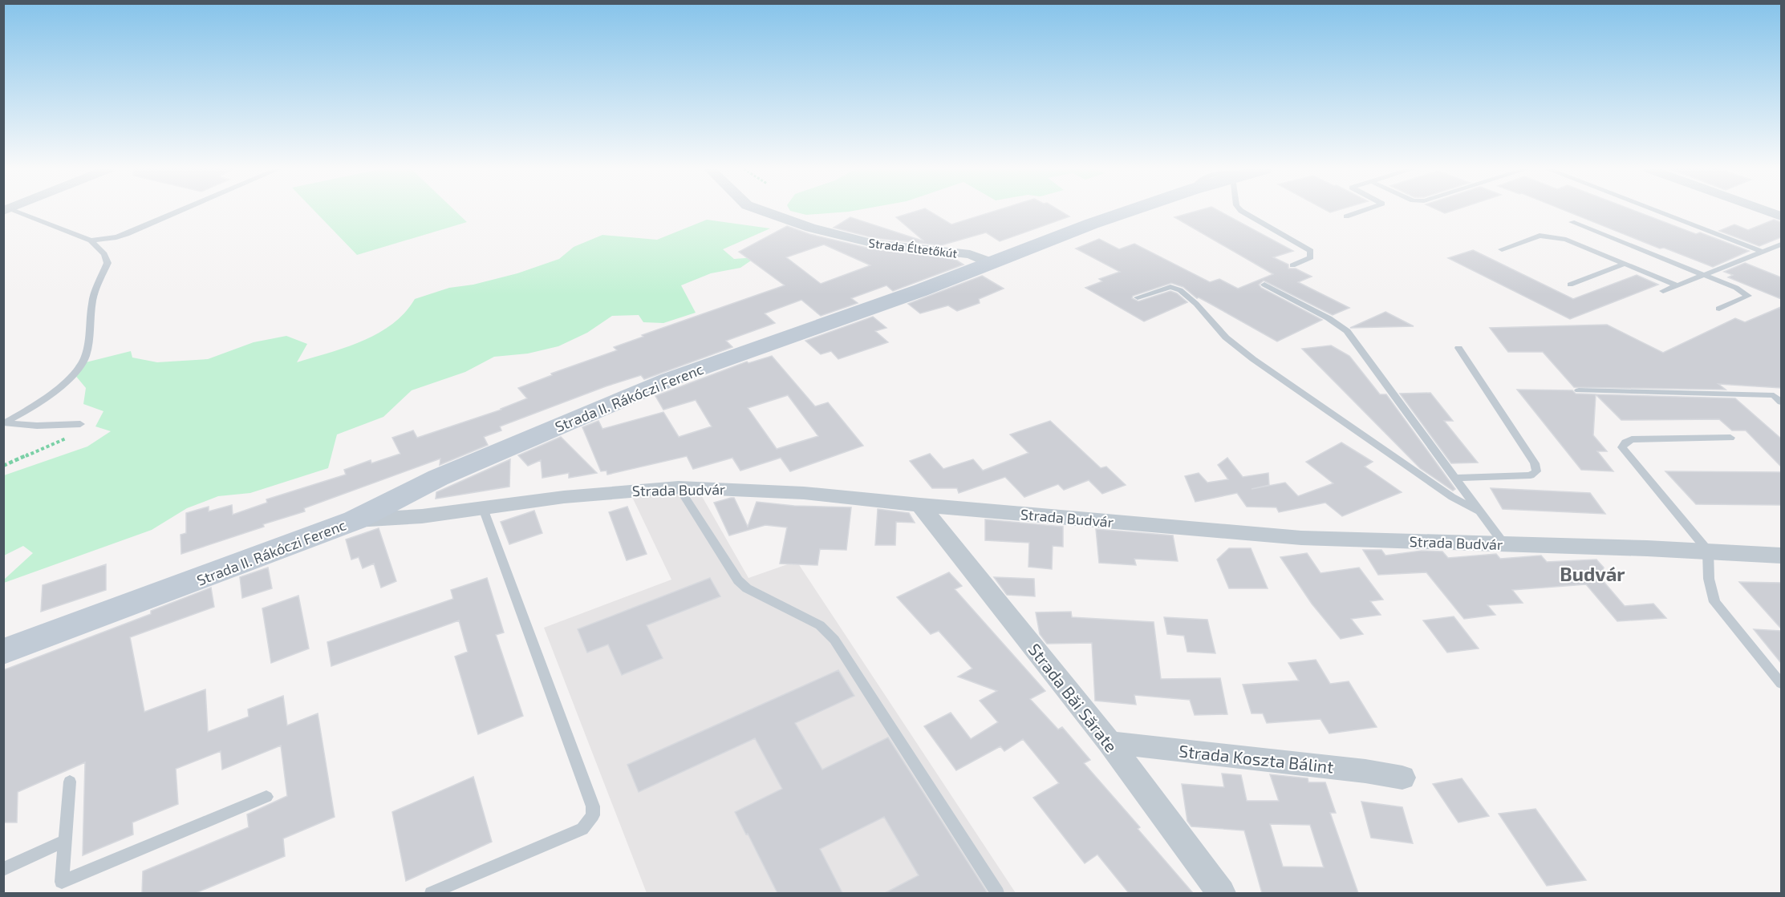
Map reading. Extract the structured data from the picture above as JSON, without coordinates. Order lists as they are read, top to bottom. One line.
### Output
{"streets":{"main road":["Strada II. Rákóczi Ferenc"],"street":["Strada Éltetőkút","Strada Budvár","Strada Băi Sărate","Strada Koszta Bálint"]},"crossings":[["Strada Éltetőkút","Strada II. Rákóczi Ferenc"],["Strada II. Rákóczi Ferenc","Strada Budvár"],["Strada Budvár","Strada Băi Sărate"],["Strada Băi Sărate","Strada Koszta Bálint"]],"districts":["Budvár"]}
